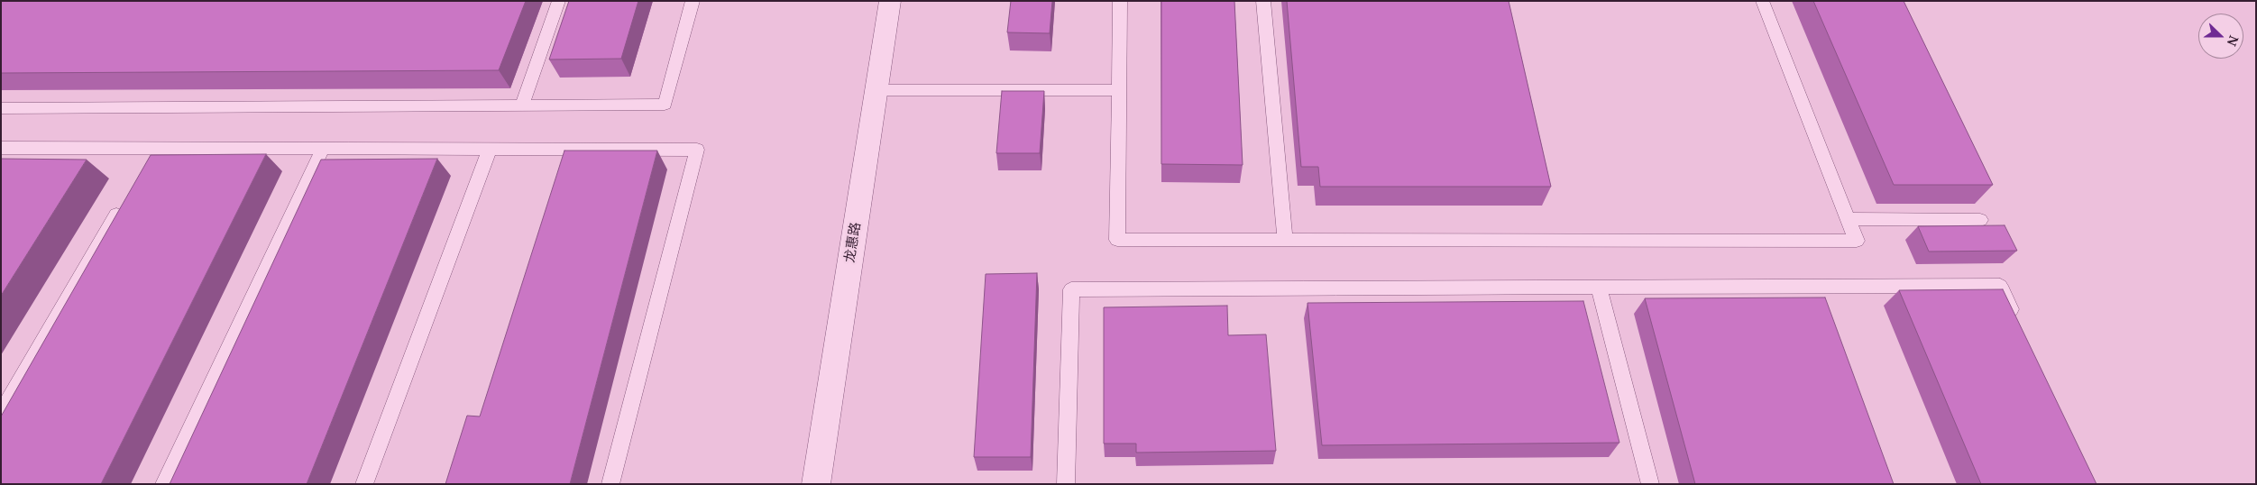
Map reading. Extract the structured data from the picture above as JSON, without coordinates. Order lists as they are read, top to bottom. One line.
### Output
{"streets":{"street":["龙惠路"]},"north":"right"}
